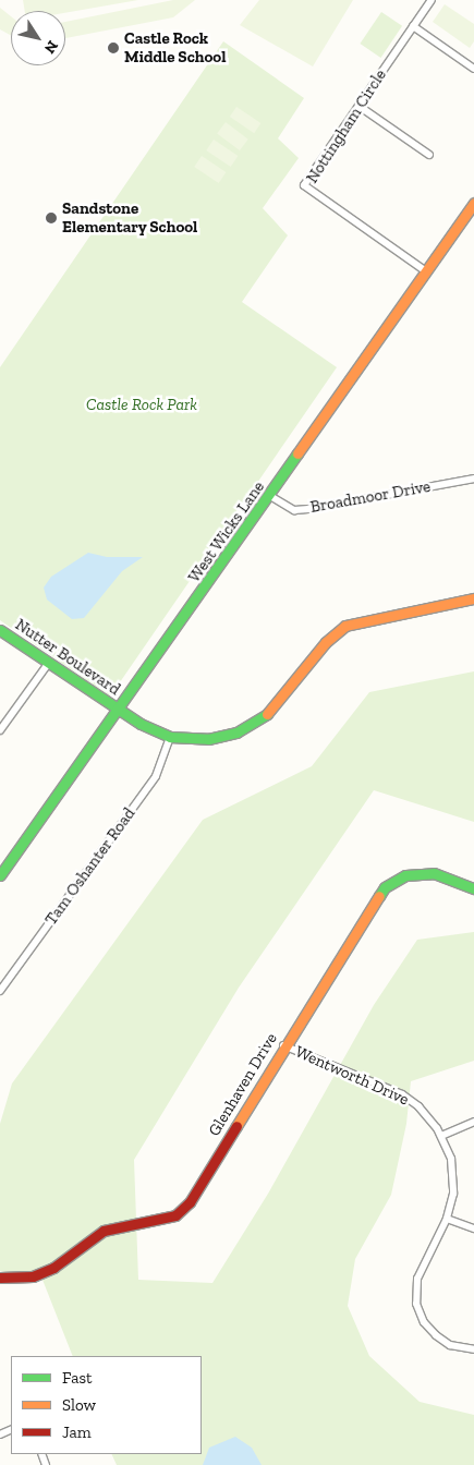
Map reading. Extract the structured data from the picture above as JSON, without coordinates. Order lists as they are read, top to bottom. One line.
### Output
{"streets":{"street":["Nottingham Circle","Broadmoor Drive","West Wicks Lane","Nutter Boulevard","Tam Oshanter Road","Wentworth Drive","Glenhaven Drive"]},"crossings":[["Nottingham Circle","West Wicks Lane"],["Broadmoor Drive","West Wicks Lane"],["West Wicks Lane","Nutter Boulevard"],["Nutter Boulevard","Tam Oshanter Road"],["Wentworth Drive","Glenhaven Drive"]],"parks":["Castle Rock Park"],"places":["Castle Rock Middle School","Sandstone Elementary School"],"legend":["Fast","Slow","Jam"],"north":"bottom right"}
